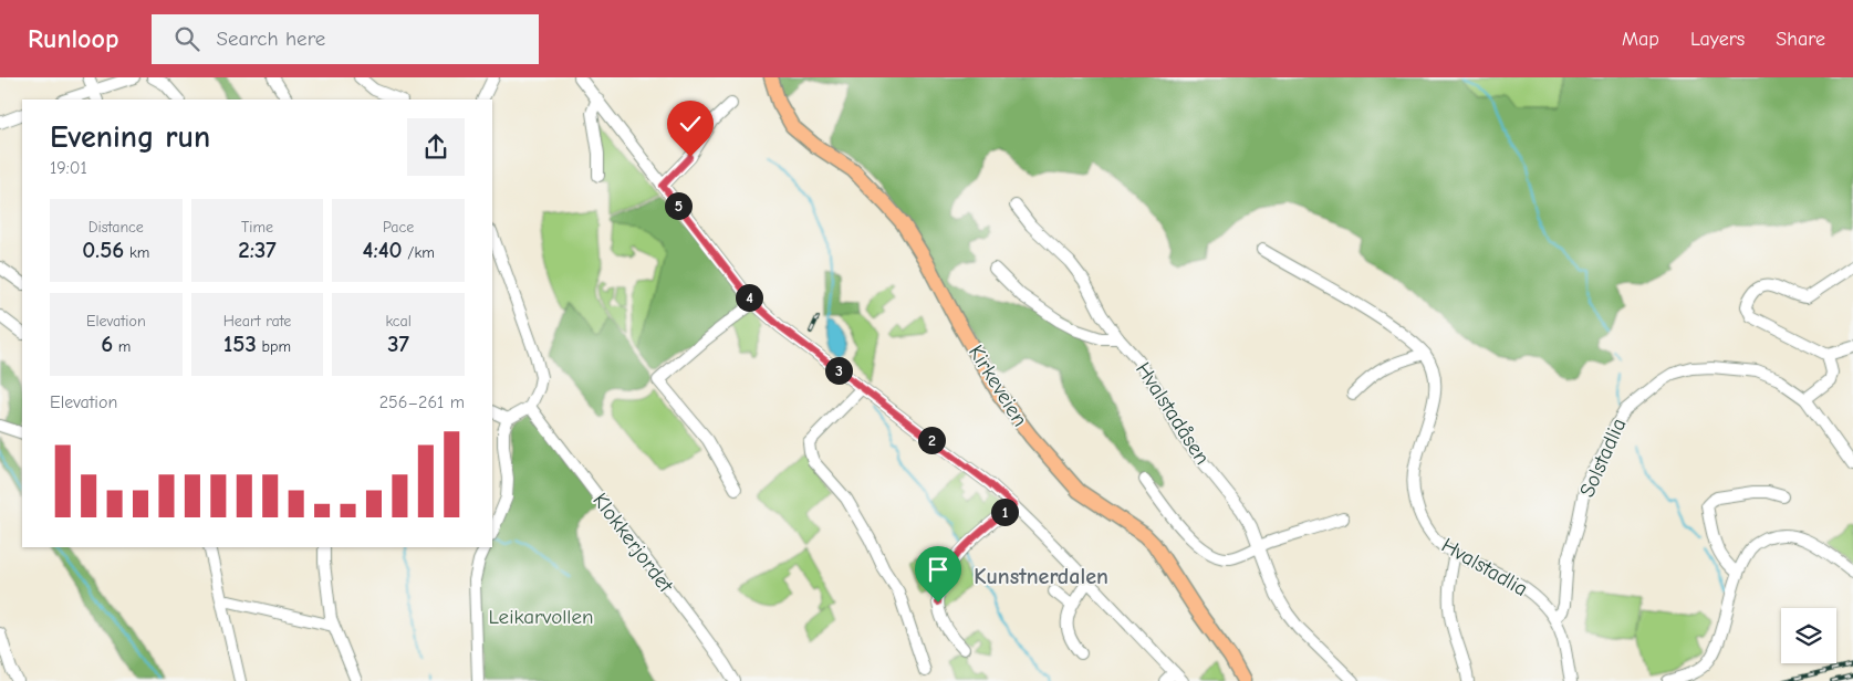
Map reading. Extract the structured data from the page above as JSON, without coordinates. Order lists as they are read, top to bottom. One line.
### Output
{"streets":{"main road":["Kirkeveien"],"street":["Hvalstadåsen","Solstadlia","Klokkerjordet","Hvalstadlia"]},"crossings":[["Solstadlia","Hvalstadlia"]],"districts":["Kunstnerdalen"],"parks":["Leikarvollen"],"page":{"header":"Runloop","search":"Search here","nav":["Map","Layers","Share"],"heading":["Evening run","19:01"],"pins":["5","4","3","2","1"],"stats":[["Distance","0.56 km"],["Time","2:37"],["Pace","4:40 /km"],["Elevation","6 m"],["Heart rate","153 bpm"],["kcal","37"]],"chart":["Elevation","256–261 m"]}}
